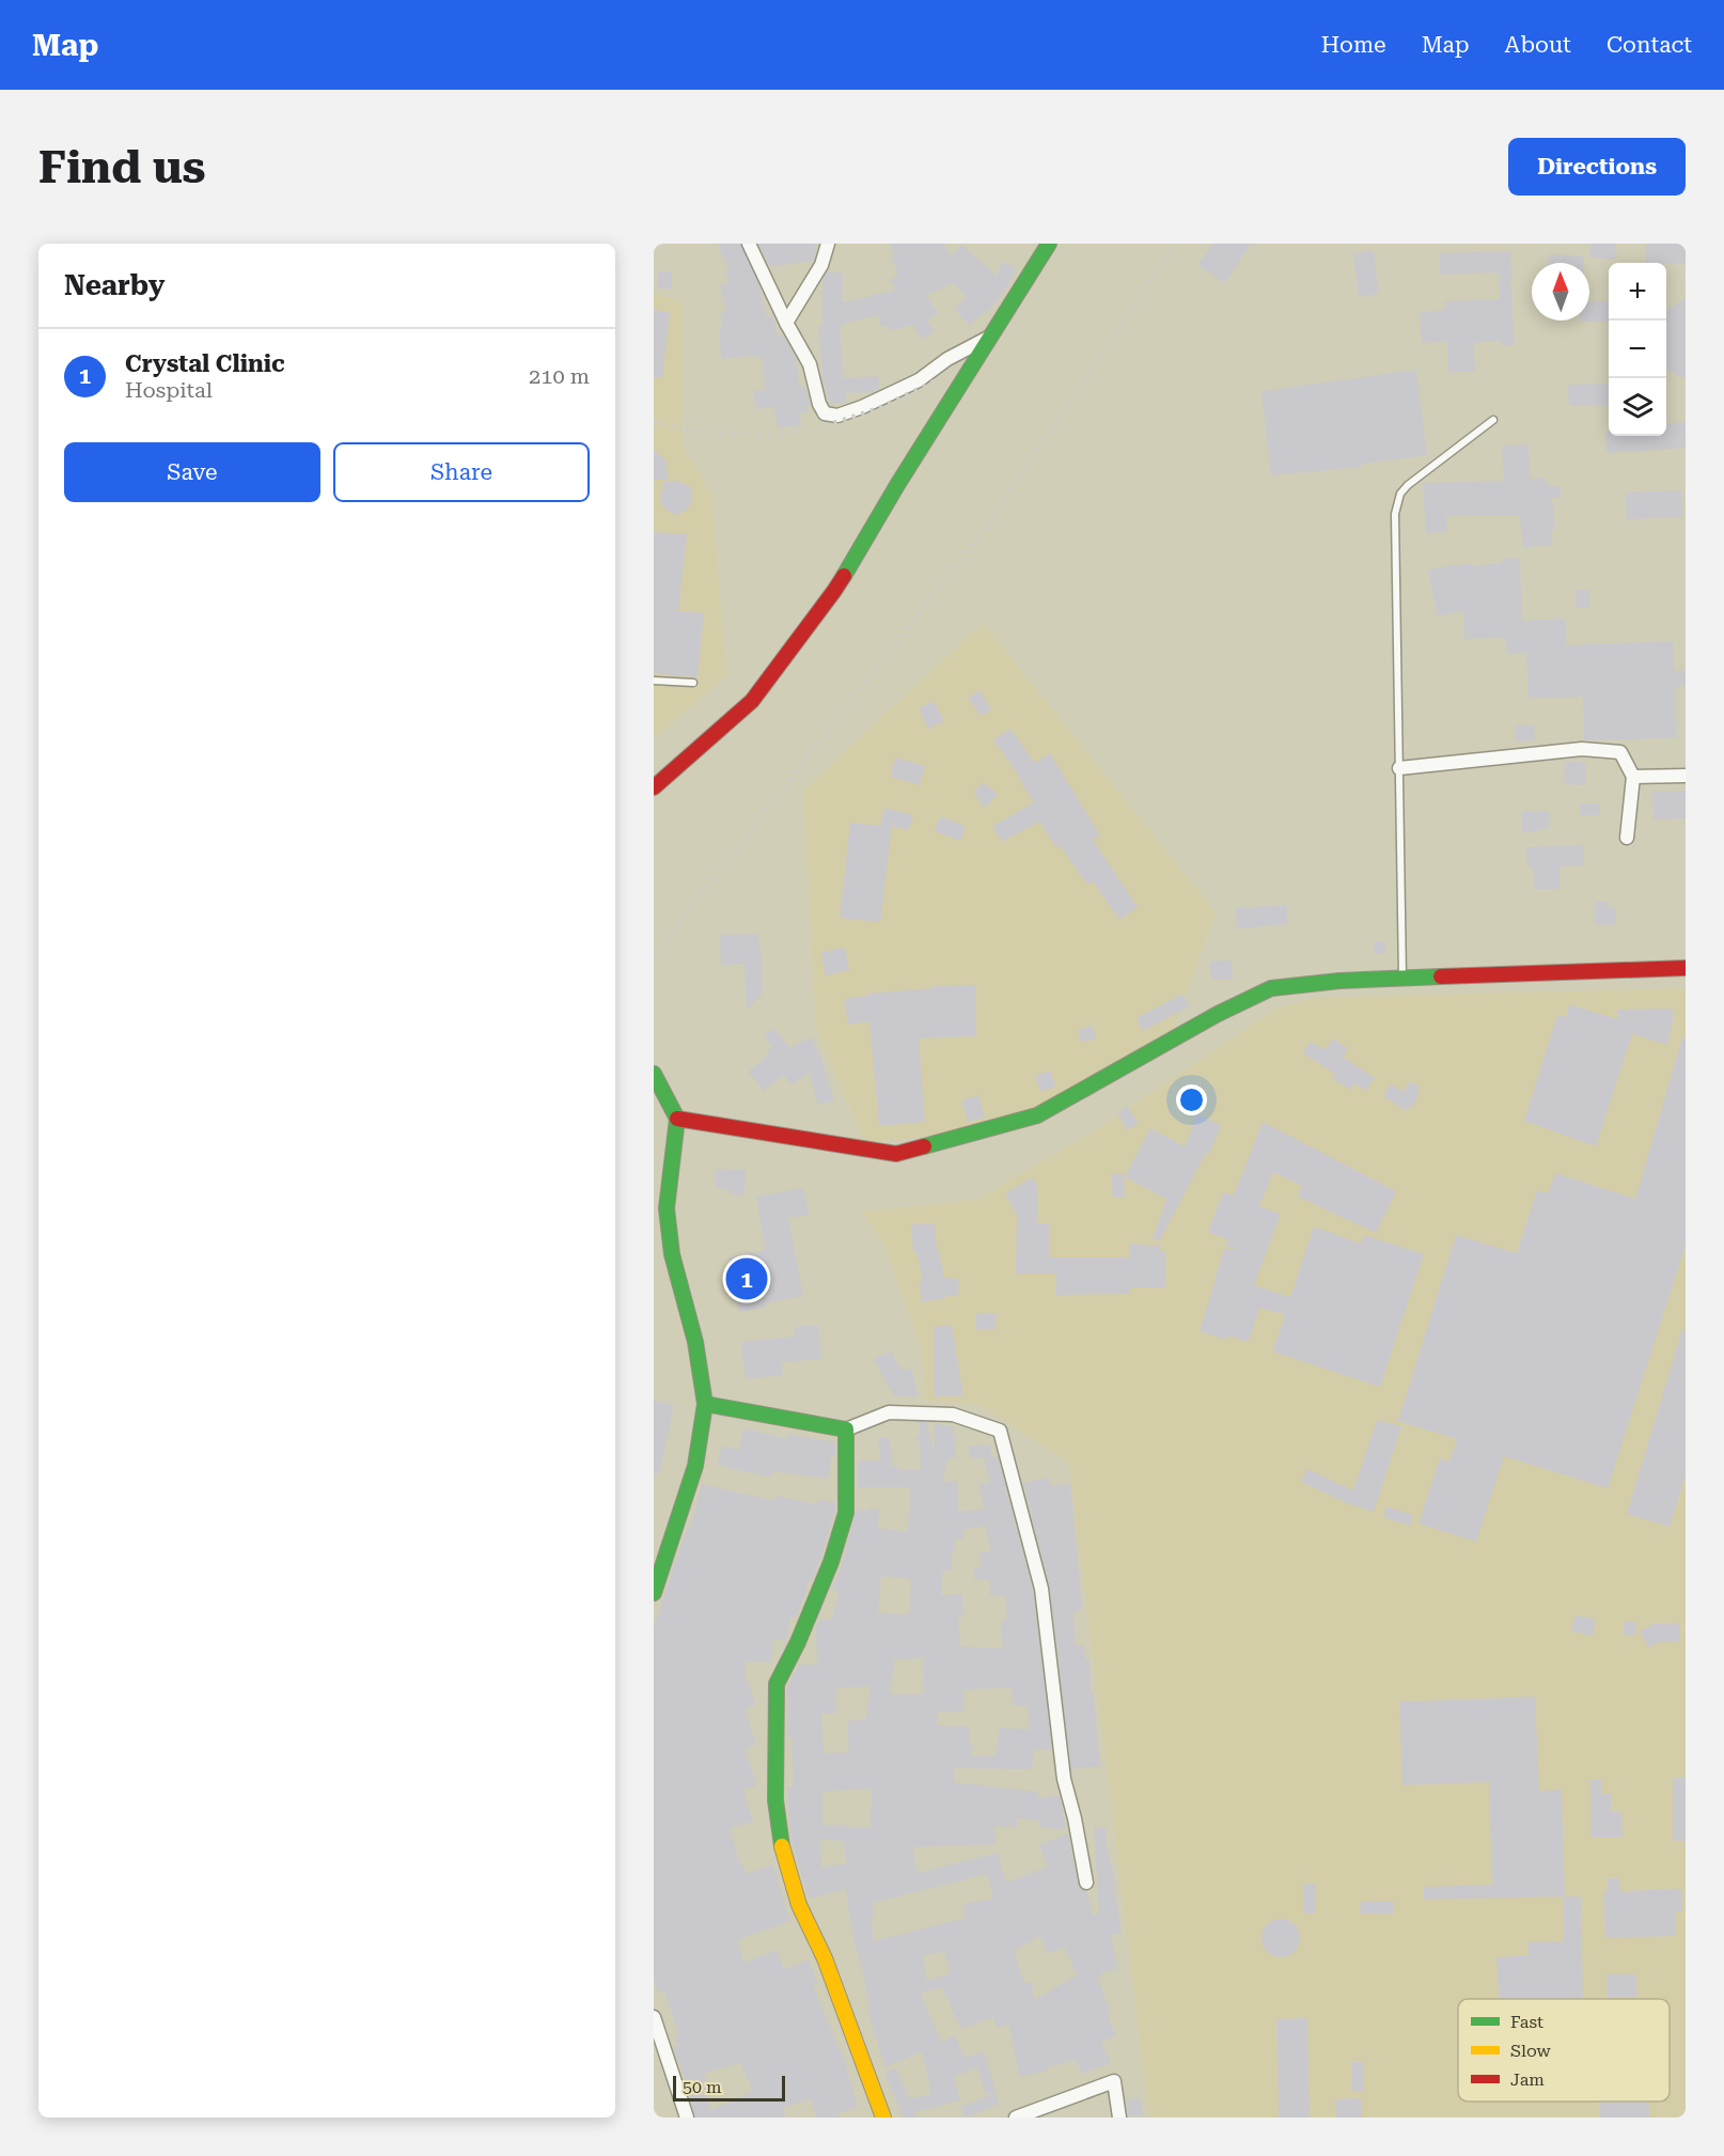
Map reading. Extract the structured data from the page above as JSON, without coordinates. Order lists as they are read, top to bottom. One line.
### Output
{"legend":["Fast","Slow","Jam"],"scale_bar":"50 m","north":"top","page":{"header":"Map","nav":["Home","Map","About","Contact"],"buttons":["Directions",["Save","Share"]],"title":"Find us","heading":"Nearby","map_buttons":["+","−"],"list":[{"mark":"1","name":"Crystal Clinic","note":"Hospital","value":"210 m"}],"pins":"1","scale":"50 m"}}
